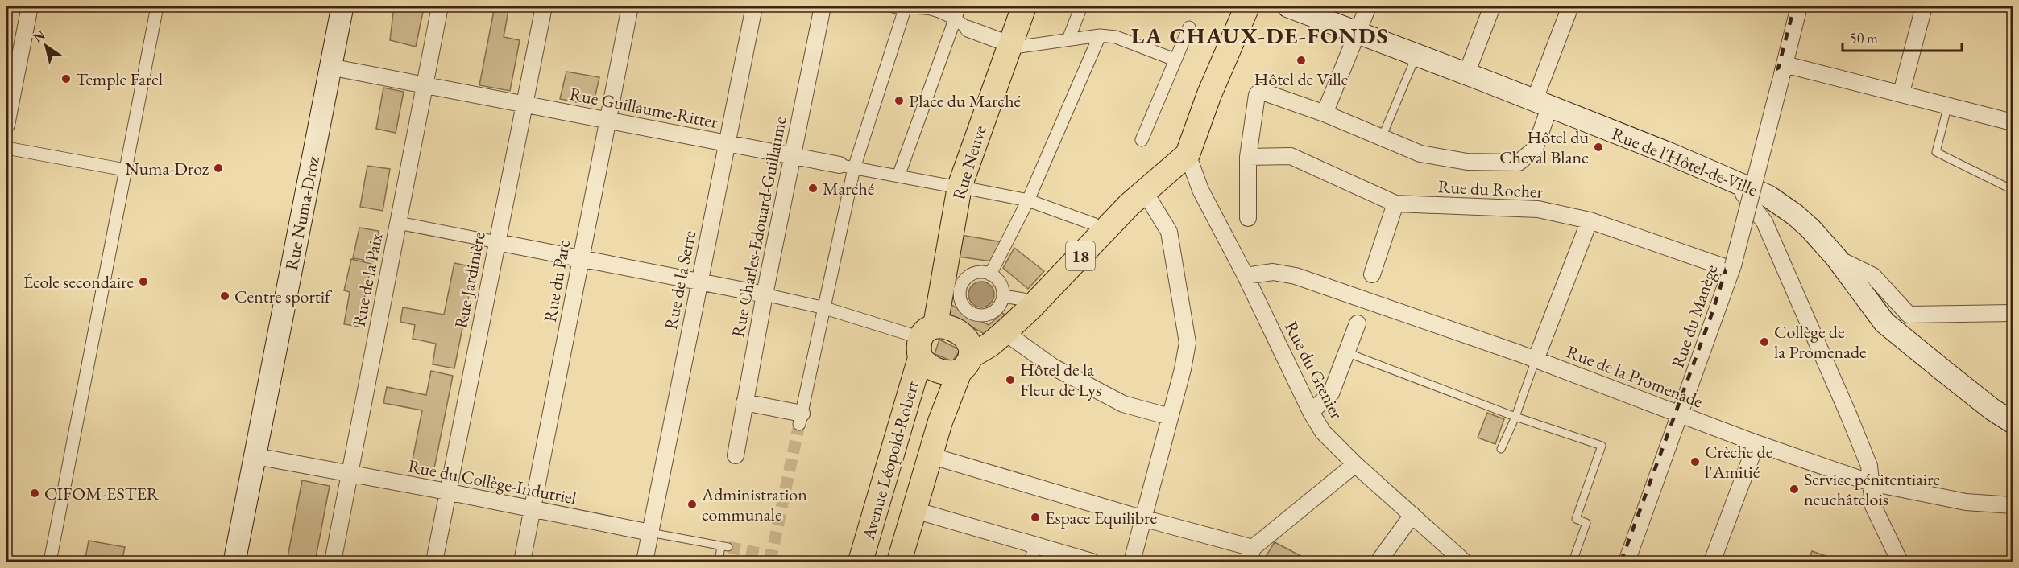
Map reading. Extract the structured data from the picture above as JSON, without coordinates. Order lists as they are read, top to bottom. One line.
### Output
{"streets":{"main road":["Rue de l'Hôtel-de-Ville","Rue Neuve","Rue Numa-Droz","18","Avenue Léopold-Robert"],"street":["Rue Guillaume-Ritter","Rue du Rocher","Rue Charles-Edouard-Guillaume","Rue de la Paix","Rue Jardinière","Rue de la Serre","Rue du Parc","Rue du Manège","Rue du Grenier","Rue de la Promenade","Rue du Collège-Indutriel"]},"crossings":[["Rue Guillaume-Ritter","Rue Numa-Droz"],["Rue Guillaume-Ritter","Rue Charles-Edouard-Guillaume"],["Rue Guillaume-Ritter","Rue de la Paix"],["Rue Guillaume-Ritter","Rue Jardinière"],["Rue Guillaume-Ritter","Rue de la Serre"],["Rue Guillaume-Ritter","Rue du Parc"],["Rue Neuve","18"],["Rue Neuve","Avenue Léopold-Robert"],["Rue du Rocher","Rue du Manège"],["Rue Numa-Droz","Rue du Collège-Indutriel"],["18","Rue du Grenier"],["18","Avenue Léopold-Robert"],["Rue de la Paix","Rue du Collège-Indutriel"],["Rue Jardinière","Rue du Collège-Indutriel"],["Rue de la Serre","Rue du Collège-Indutriel"],["Rue du Parc","Rue du Collège-Indutriel"],["Rue du Manège","Rue de la Promenade"],["Rue du Grenier","Rue de la Promenade"]],"districts":["LA CHAUX-DE-FONDS"],"places":["Hôtel de Ville","Temple Farel","Place du Marché","Hôtel du Cheval Blanc","Numa-Droz","Marché","École secondaire","Centre sportif","Collège de la Promenade","Hôtel de la Fleur de Lys","Crèche de l'Amitié","Service pénitentiaire neuchâtelois","CIFOM-ESTER","Administration communale","Espace Equilibre"],"scale_bar":"50 m","north":"top left"}
